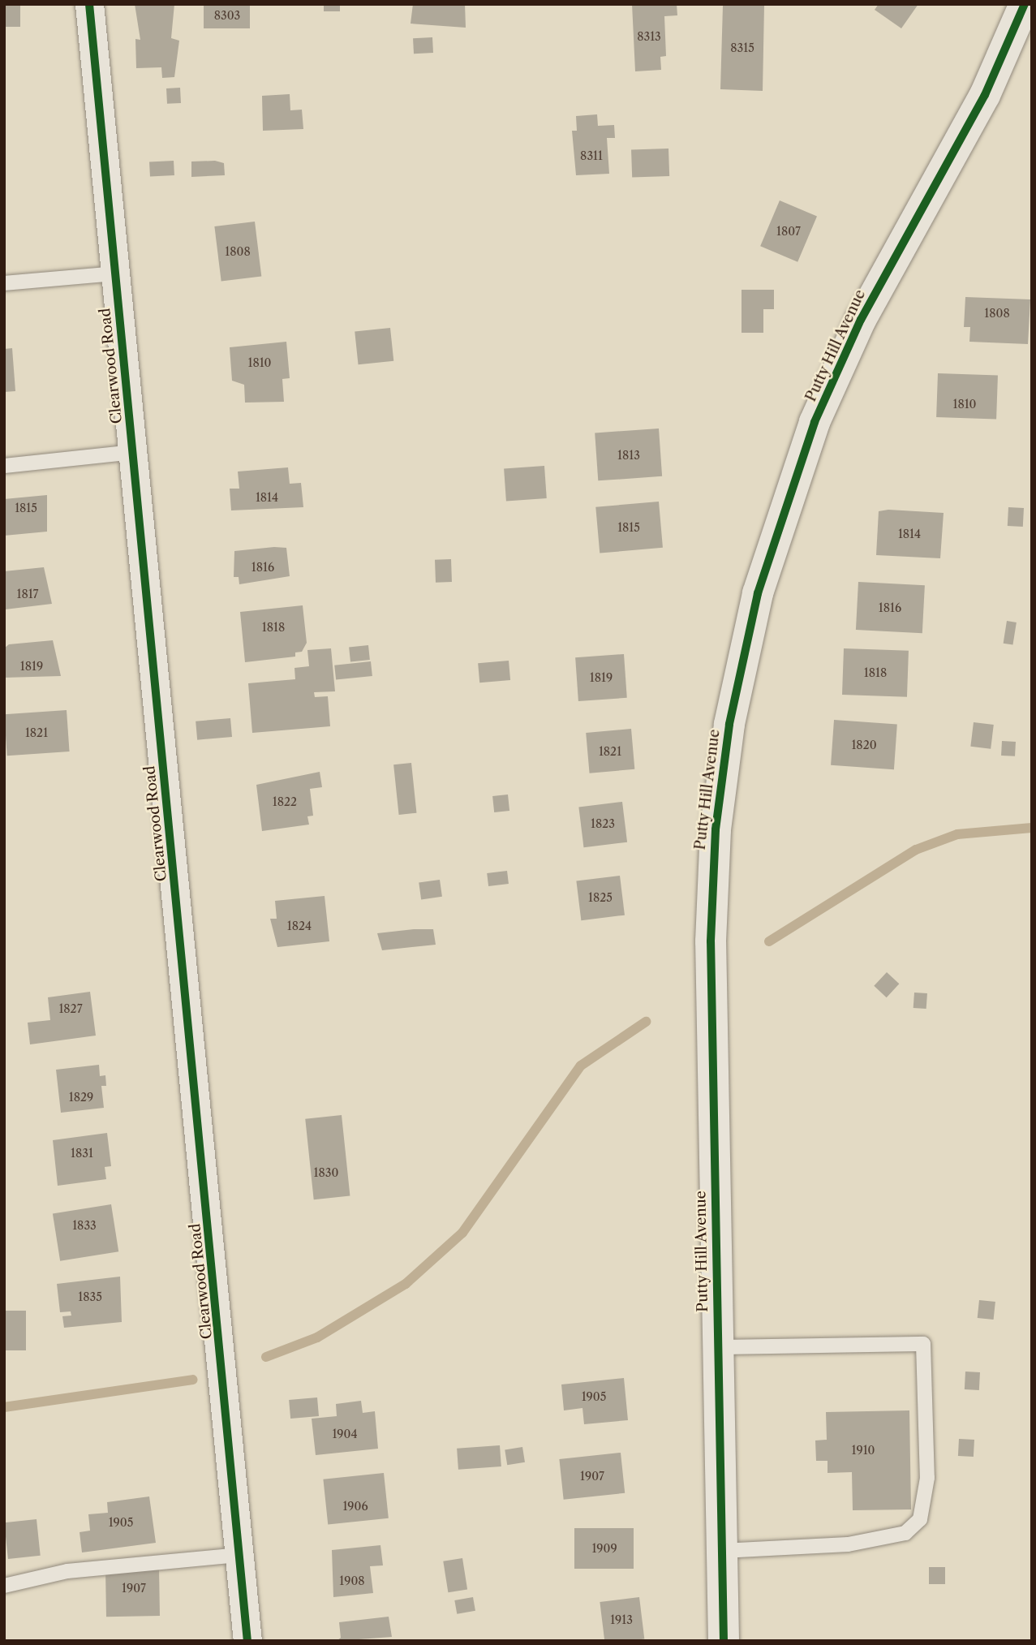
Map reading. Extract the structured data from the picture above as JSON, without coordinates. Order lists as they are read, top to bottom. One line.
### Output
{"streets":{"street":["Putty Hill Avenue","Clearwood Road"]},"house_numbers":["8303","8313","8315","8311","1807","1808","1808","1810","1810","1813","1814","1815","1815","1814","1816","1817","1816","1818","1819","1818","1819","1821","1820","1821","1822","1823","1825","1824","1827","1829","1831","1830","1833","1835","1905","1904","1910","1907","1906","1905","1909","1908","1907","1913"]}
